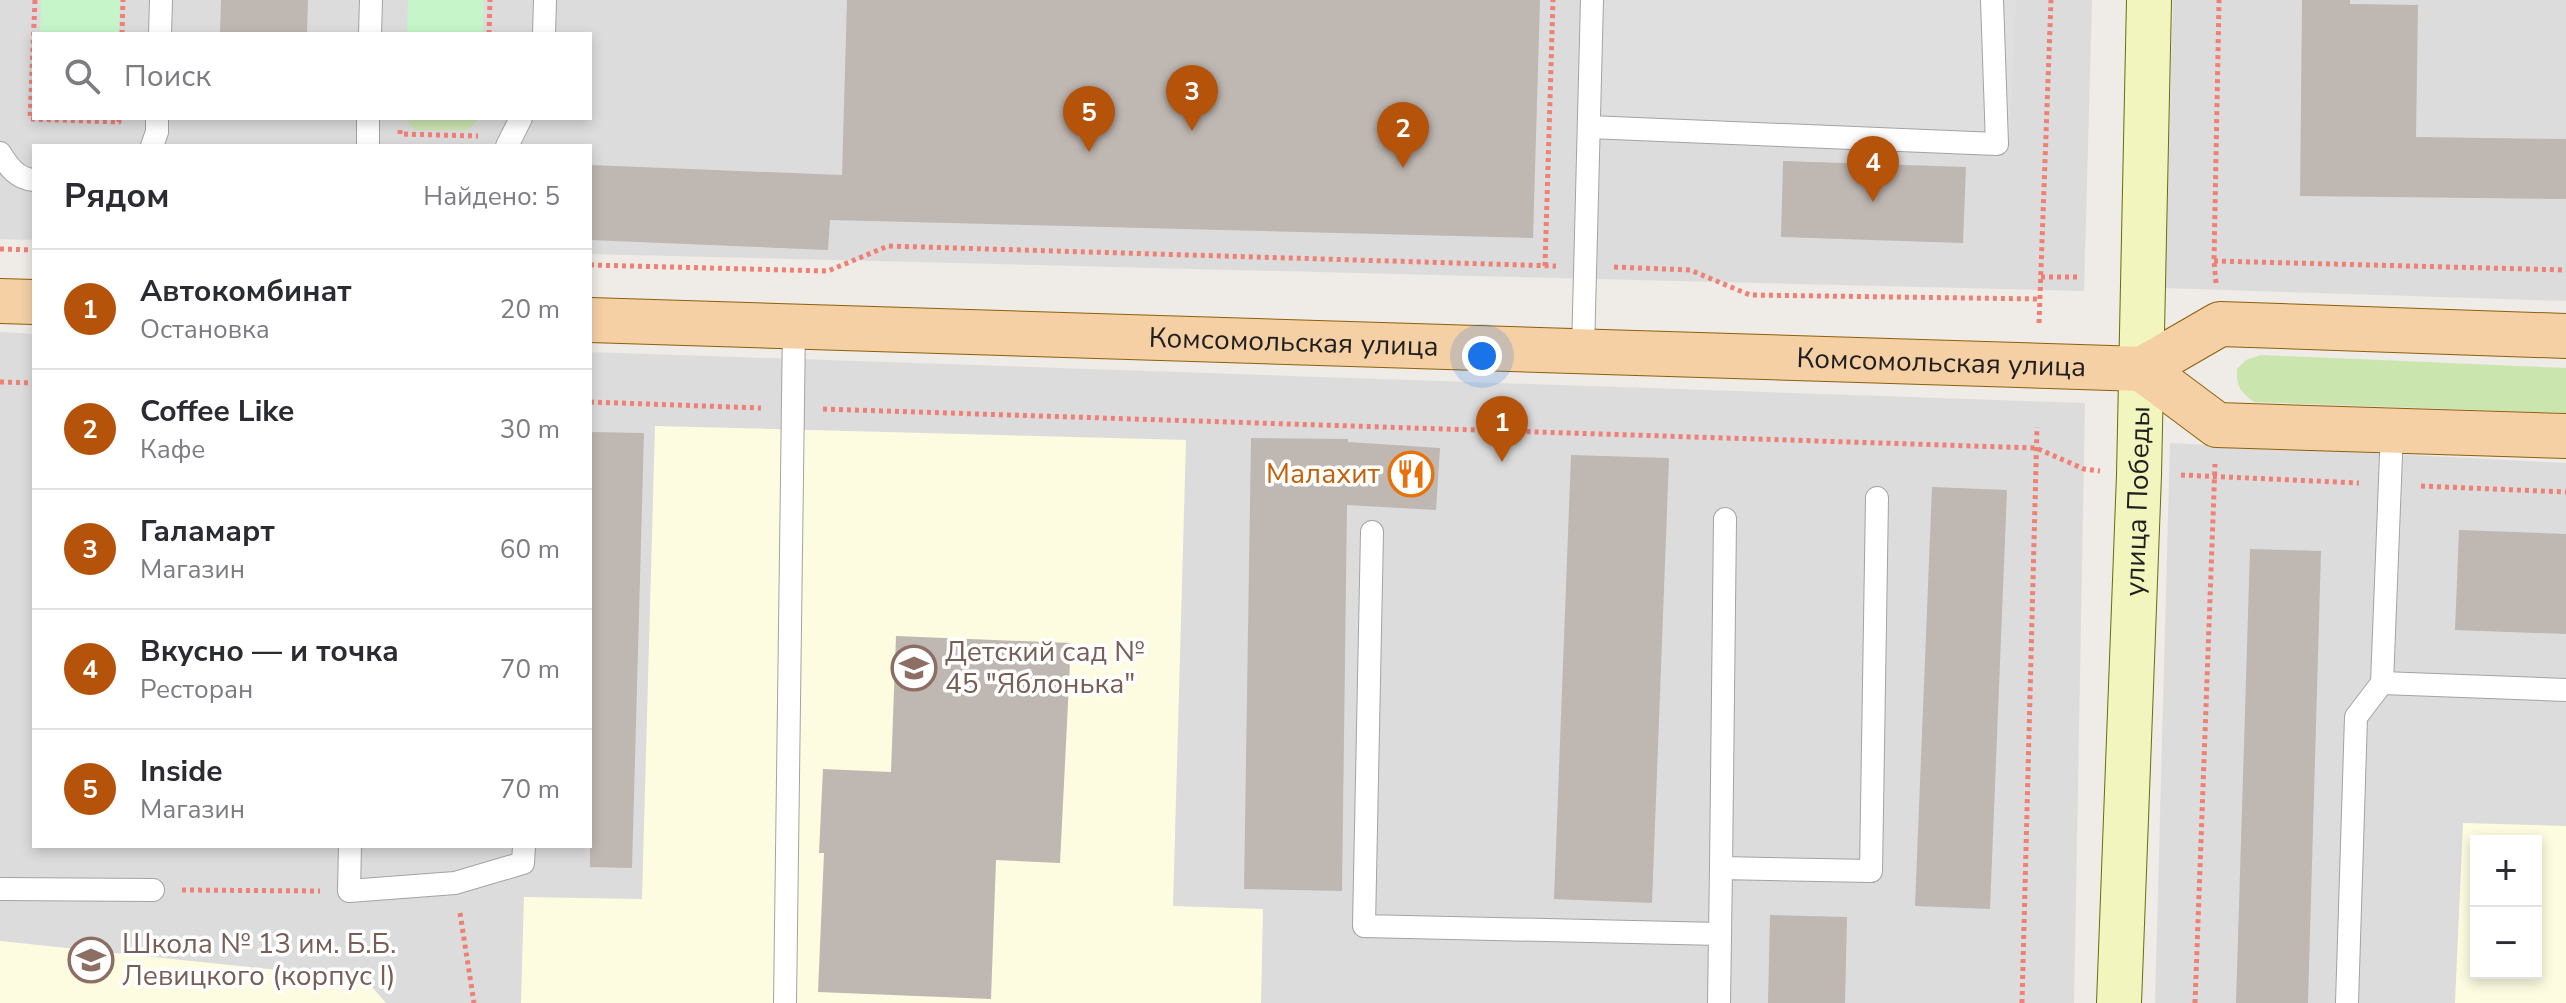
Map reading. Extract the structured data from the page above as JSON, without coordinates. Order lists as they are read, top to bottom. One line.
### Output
{"streets":{"main road":["Комсомольская улица","улица Победы"]},"crossings":[["Комсомольская улица","улица Победы"]],"places":{"restaurant":["Малахит"],"school or university":["Детский сад № 45 \"Яблонька\"","Школа № 13 им. Б.Б. Левицкого (корпус I)"]},"page":{"search":"Поиск","pins":["3","5","2","4","1"],"heading":["Рядом","Найдено: 5"],"list":[{"mark":"1","name":"Автокомбинат","note":"Остановка","value":"20 m"},{"mark":"2","name":"Coffee Like","note":"Кафе","value":"30 m"},{"mark":"3","name":"Галамарт","note":"Магазин","value":"60 m"},{"mark":"4","name":"Вкусно — и точка","note":"Ресторан","value":"70 m"},{"mark":"5","name":"Inside","note":"Магазин","value":"70 m"}],"map_buttons":["+","−"]}}
